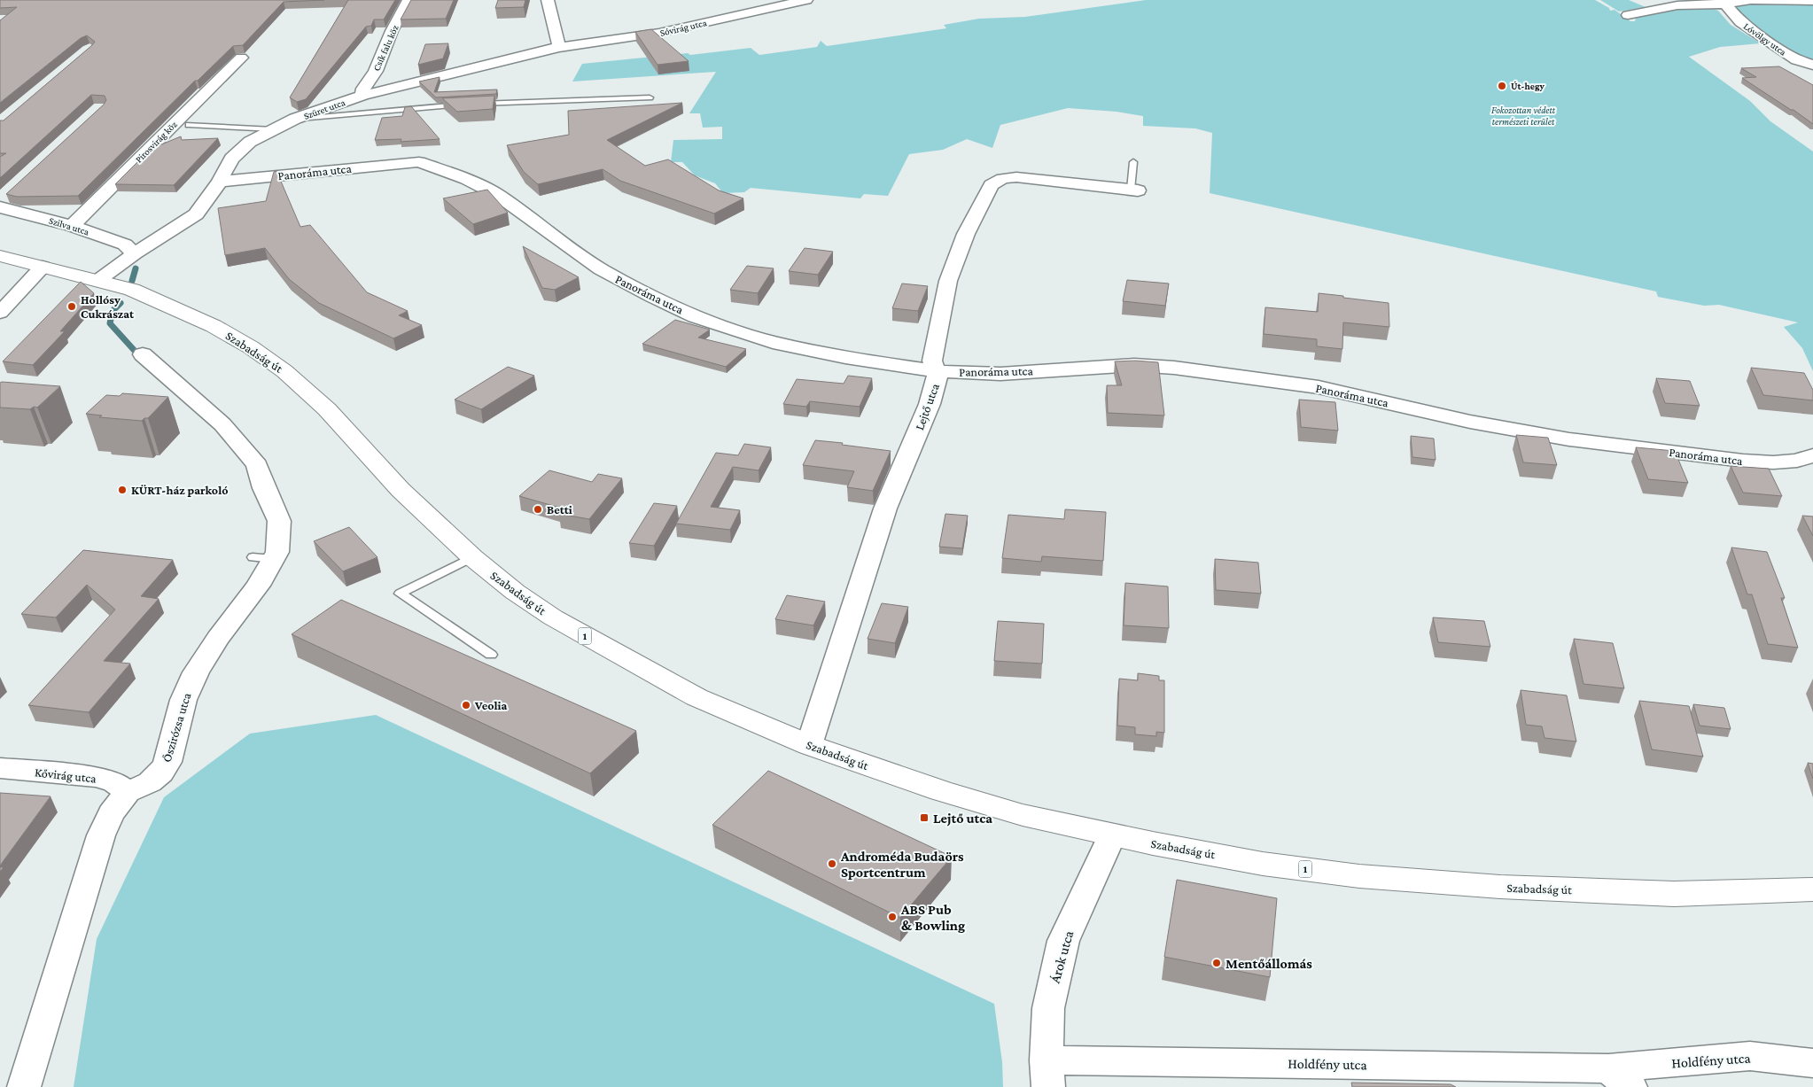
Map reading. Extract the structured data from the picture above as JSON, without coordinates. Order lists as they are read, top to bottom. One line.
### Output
{"streets":{"main road":["Szabadság út","1"],"street":["Sóvirág utca","Lóvölgy utca","Csík falu köz","Szüret utca","Pirosvirág köz","Panoráma utca","Szilva utca","Lejtő utca","Őszirózsa utca","Kővirág utca","Árok utca","Holdfény utca"]},"crossings":[["Sóvirág utca","Szüret utca"],["Csík falu köz","Szüret utca"],["Szüret utca","Panoráma utca"],["Szüret utca","Szilva utca"],["Szüret utca","Szabadság út"],["Pirosvirág köz","Szilva utca"],["Panoráma utca","Lejtő utca"],["Szabadság út","Lejtő utca"],["Szabadság út","Árok utca"],["Őszirózsa utca","Kővirág utca"],["Árok utca","Holdfény utca"]],"parks":["Fokozottan védett természeti terület"],"places":{"other":["Út-hegy","Hollósy Cukrászat","KÜRT-ház parkoló","Betti","Veolia","Androméda Budaörs Sportcentrum","ABS Pub & Bowling","Mentőállomás"],"transit":["Lejtő utca"]}}
